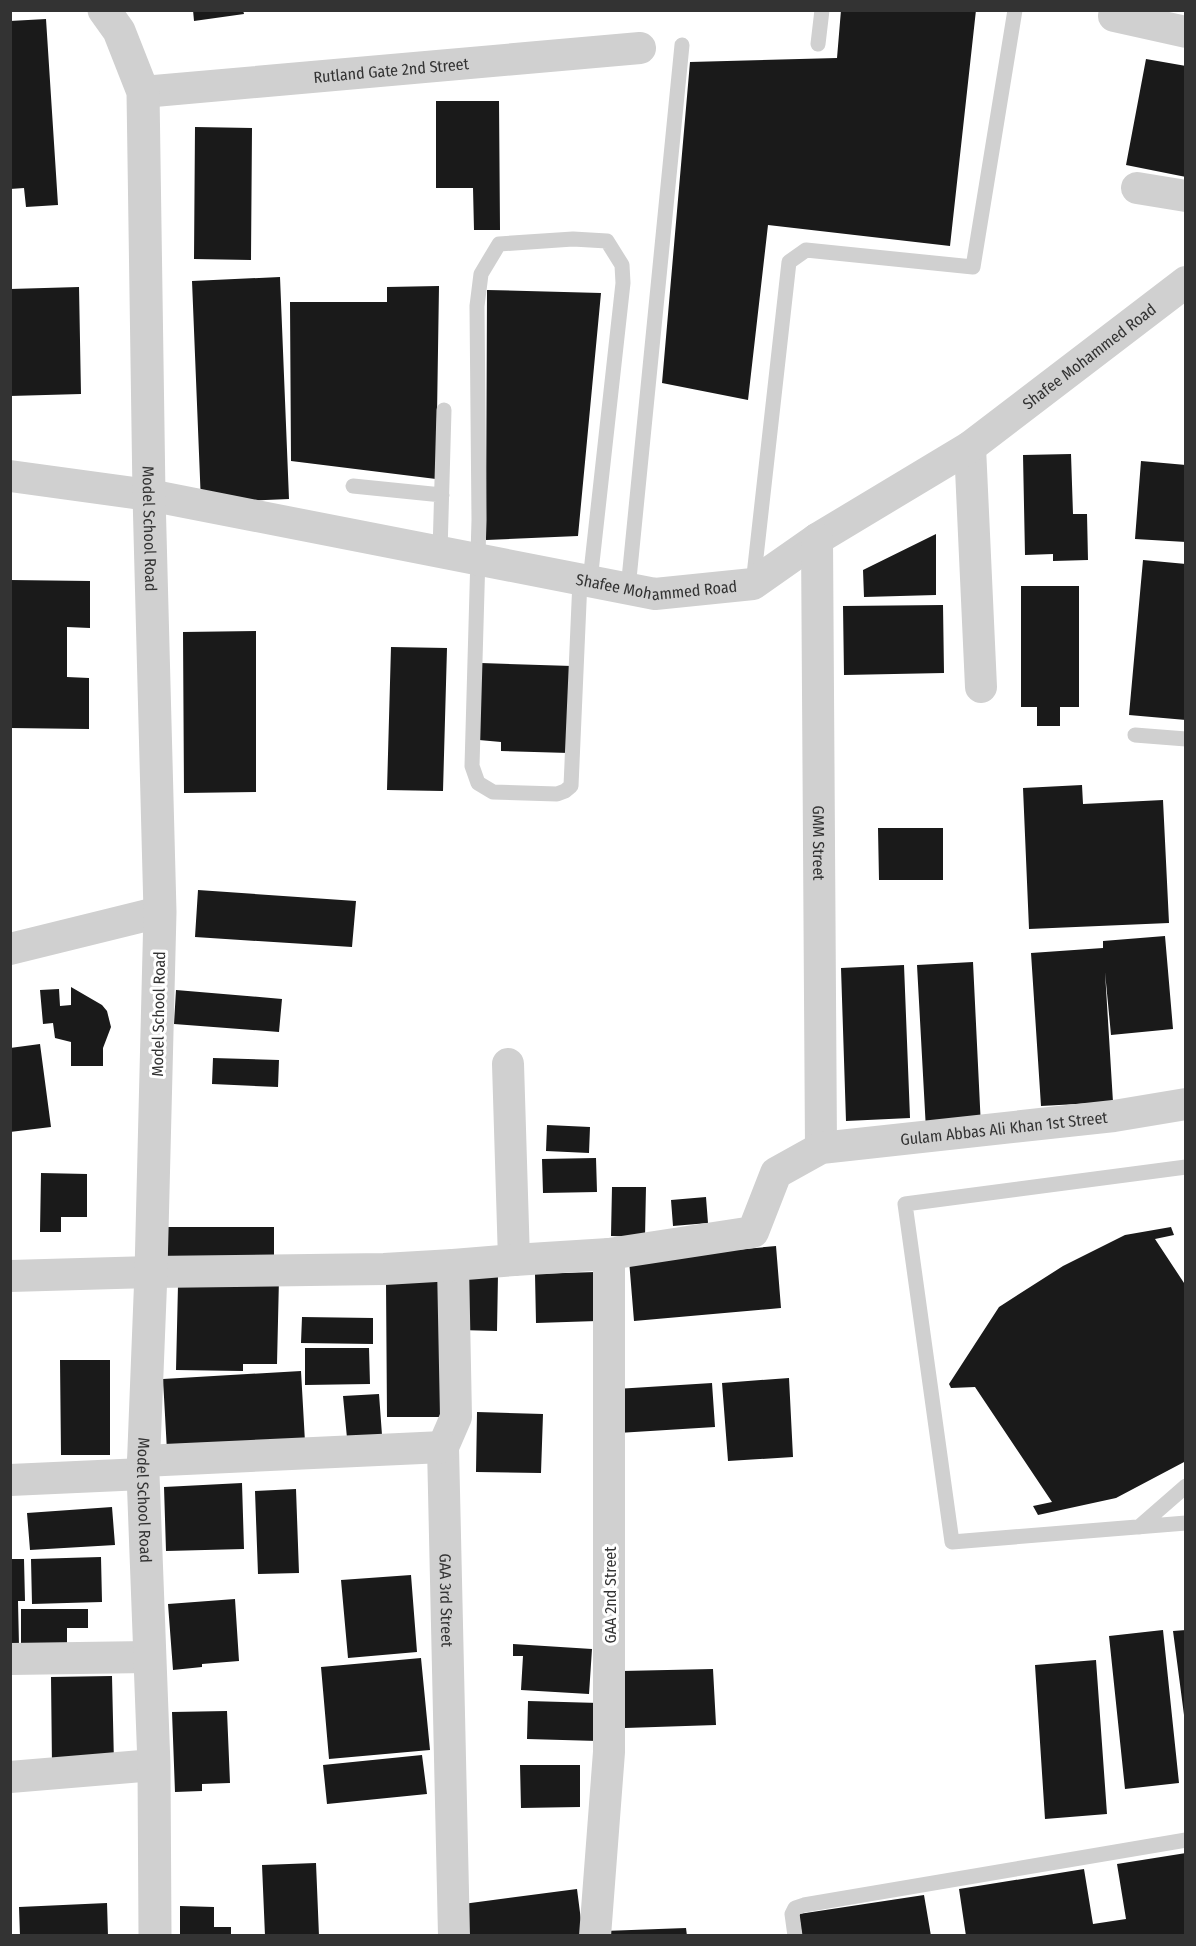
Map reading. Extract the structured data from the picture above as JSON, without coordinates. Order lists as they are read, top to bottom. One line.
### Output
{"streets":{"street":["Rutland Gate 2nd Street","Shafee Mohammed Road","Model School Road","GMM Street","Gulam Abbas Ali Khan 1st Street","GAA 2nd Street","GAA 3rd Street"]},"crossings":[["Rutland Gate 2nd Street","Model School Road"],["Shafee Mohammed Road","Model School Road"],["Shafee Mohammed Road","GMM Street"],["GMM Street","Gulam Abbas Ali Khan 1st Street"]]}
